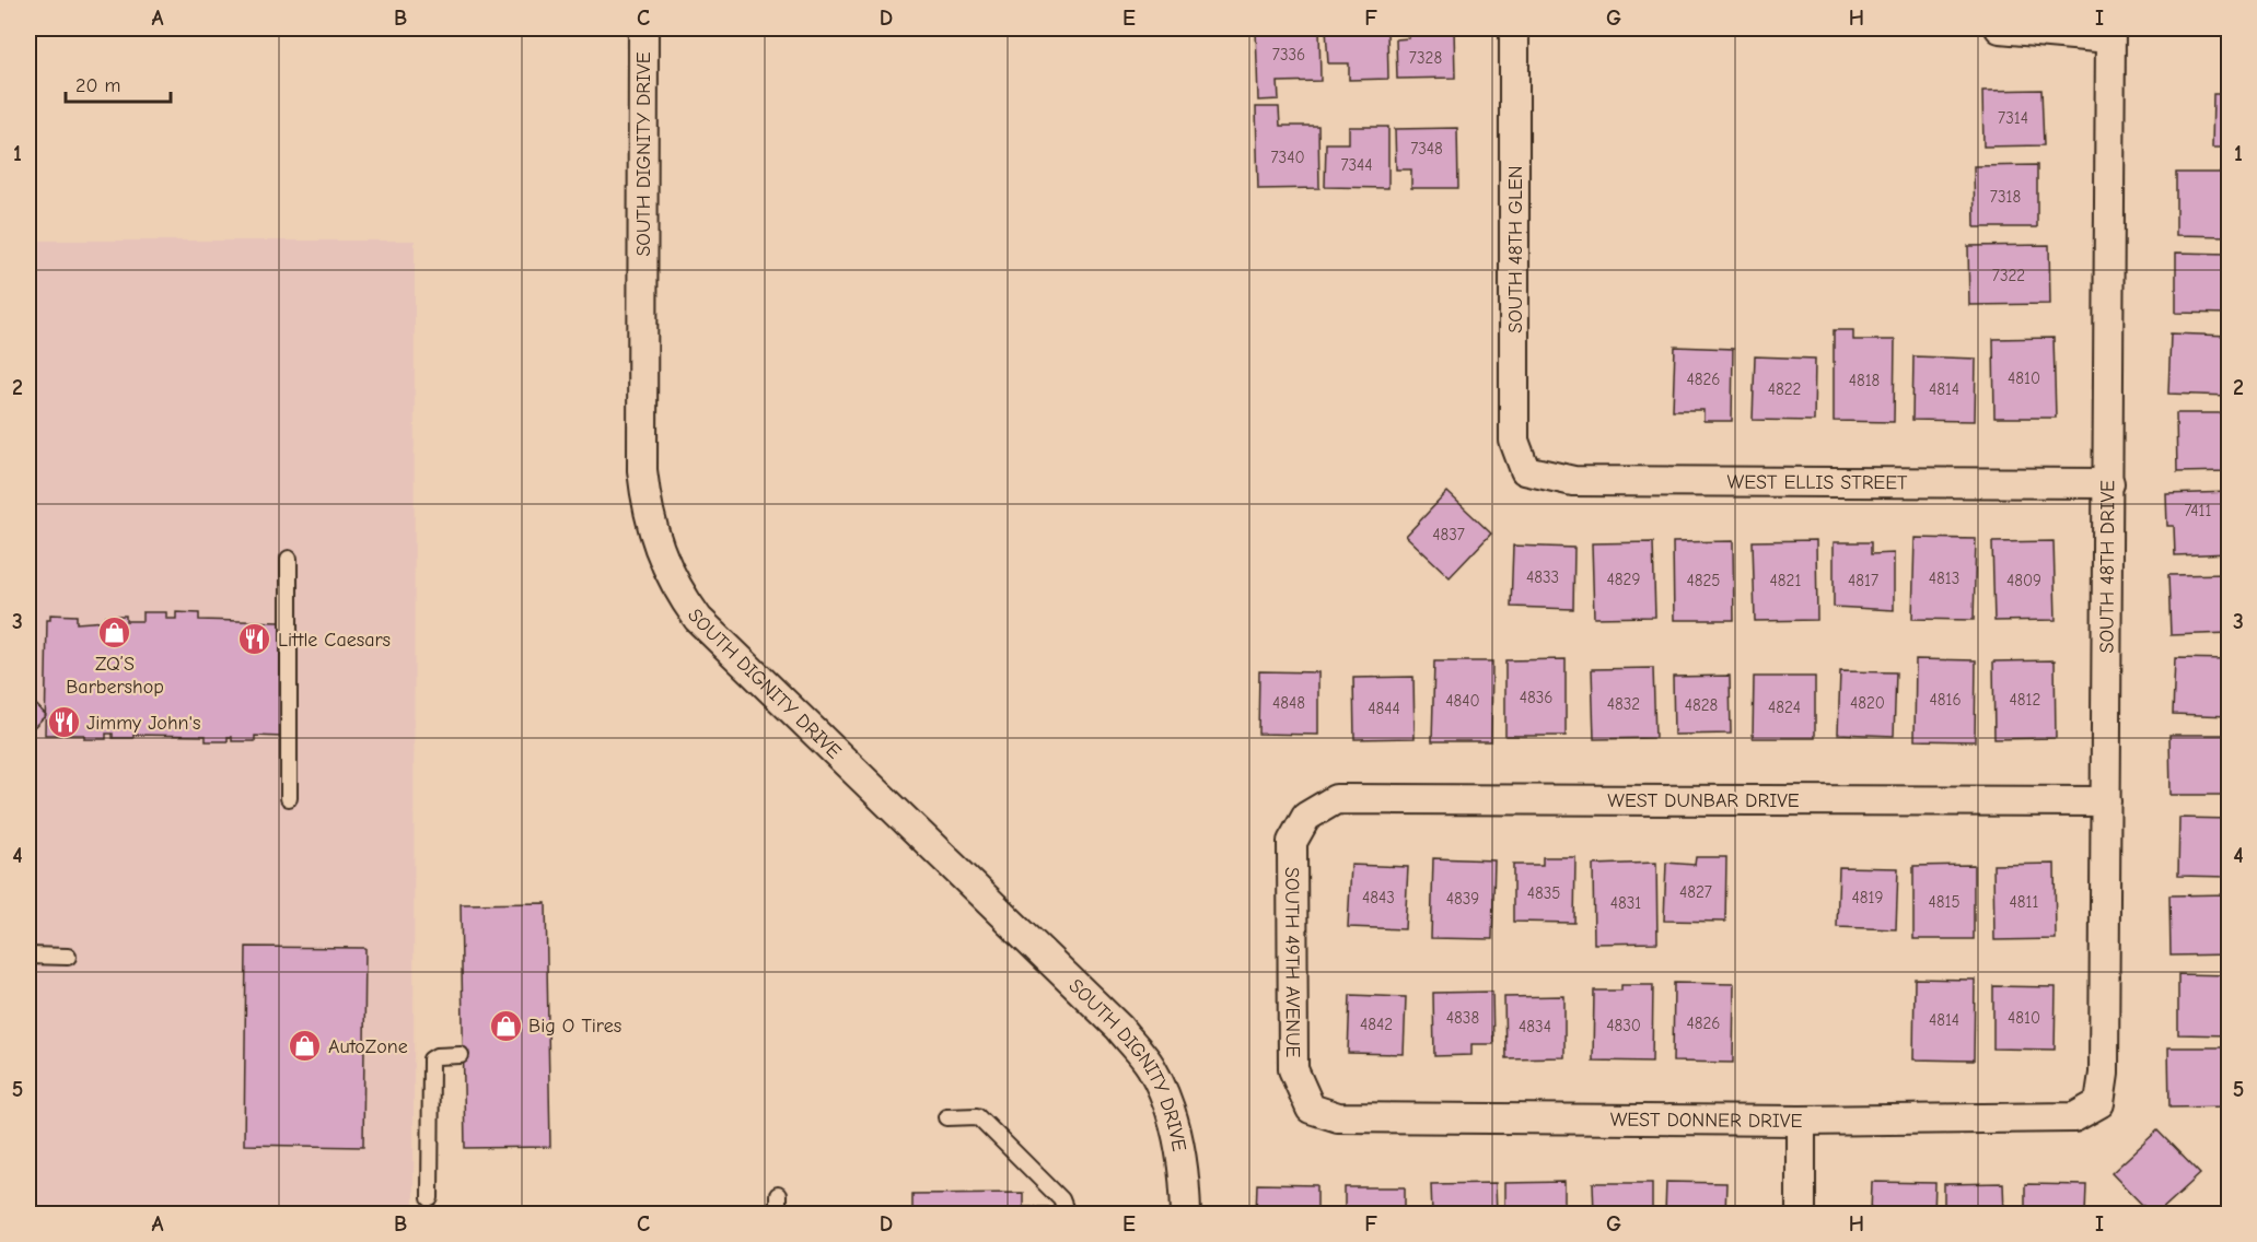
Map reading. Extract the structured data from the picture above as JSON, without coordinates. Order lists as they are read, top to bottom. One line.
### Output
{"streets":{"street":["SOUTH DIGNITY DRIVE","SOUTH 48TH GLEN","WEST ELLIS STREET","SOUTH 48TH DRIVE","WEST DUNBAR DRIVE","SOUTH 49TH AVENUE","WEST DONNER DRIVE"]},"crossings":[["SOUTH 48TH GLEN","WEST ELLIS STREET"],["WEST ELLIS STREET","SOUTH 48TH DRIVE"],["SOUTH 48TH DRIVE","WEST DUNBAR DRIVE"],["SOUTH 48TH DRIVE","WEST DONNER DRIVE"],["WEST DUNBAR DRIVE","SOUTH 49TH AVENUE"],["SOUTH 49TH AVENUE","WEST DONNER DRIVE"]],"places":{"shop":["ZQ’S Barbershop","Big O Tires","AutoZone"],"restaurant":["Little Caesars","Jimmy John's"]},"house_numbers":["7336","7328","7314","7348","7340","7344","7318","7322","4810","4826","4818","4822","4814","7411","4837","4833","4813","4829","4825","4821","4817","4809","4836","4816","4812","4840","4848","4820","4832","4828","4824","4844","4827","4835","4843","4819","4839","4815","4811","4831","4838","4810","4814","4826","4842","4830","4834"],"scale_bar":"20 m","grid":{"columns":["A","B","C","D","E","F","G","H","I"],"rows":["1","2","3","4","5"]}}
